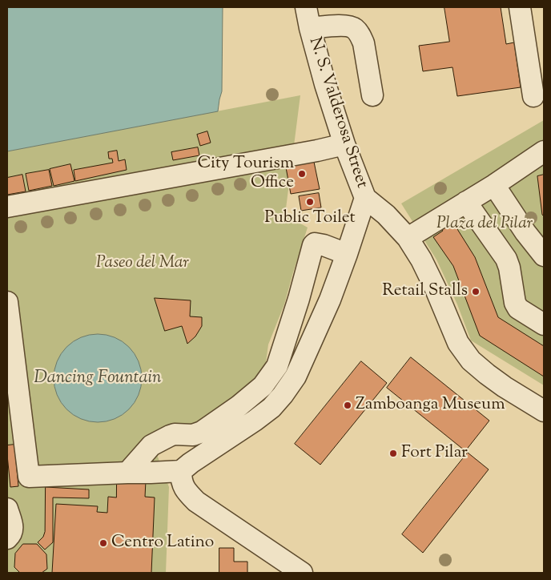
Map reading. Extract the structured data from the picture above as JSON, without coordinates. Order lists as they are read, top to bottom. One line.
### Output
{"streets":{"street":["N. S. Valderosa Street"]},"water":["Dancing Fountain"],"parks":["Plaza del Pilar","Paseo del Mar"],"places":["City Tourism Office","Public Toilet","Retail Stalls","Zamboanga Museum","Fort Pilar","Centro Latino"]}
